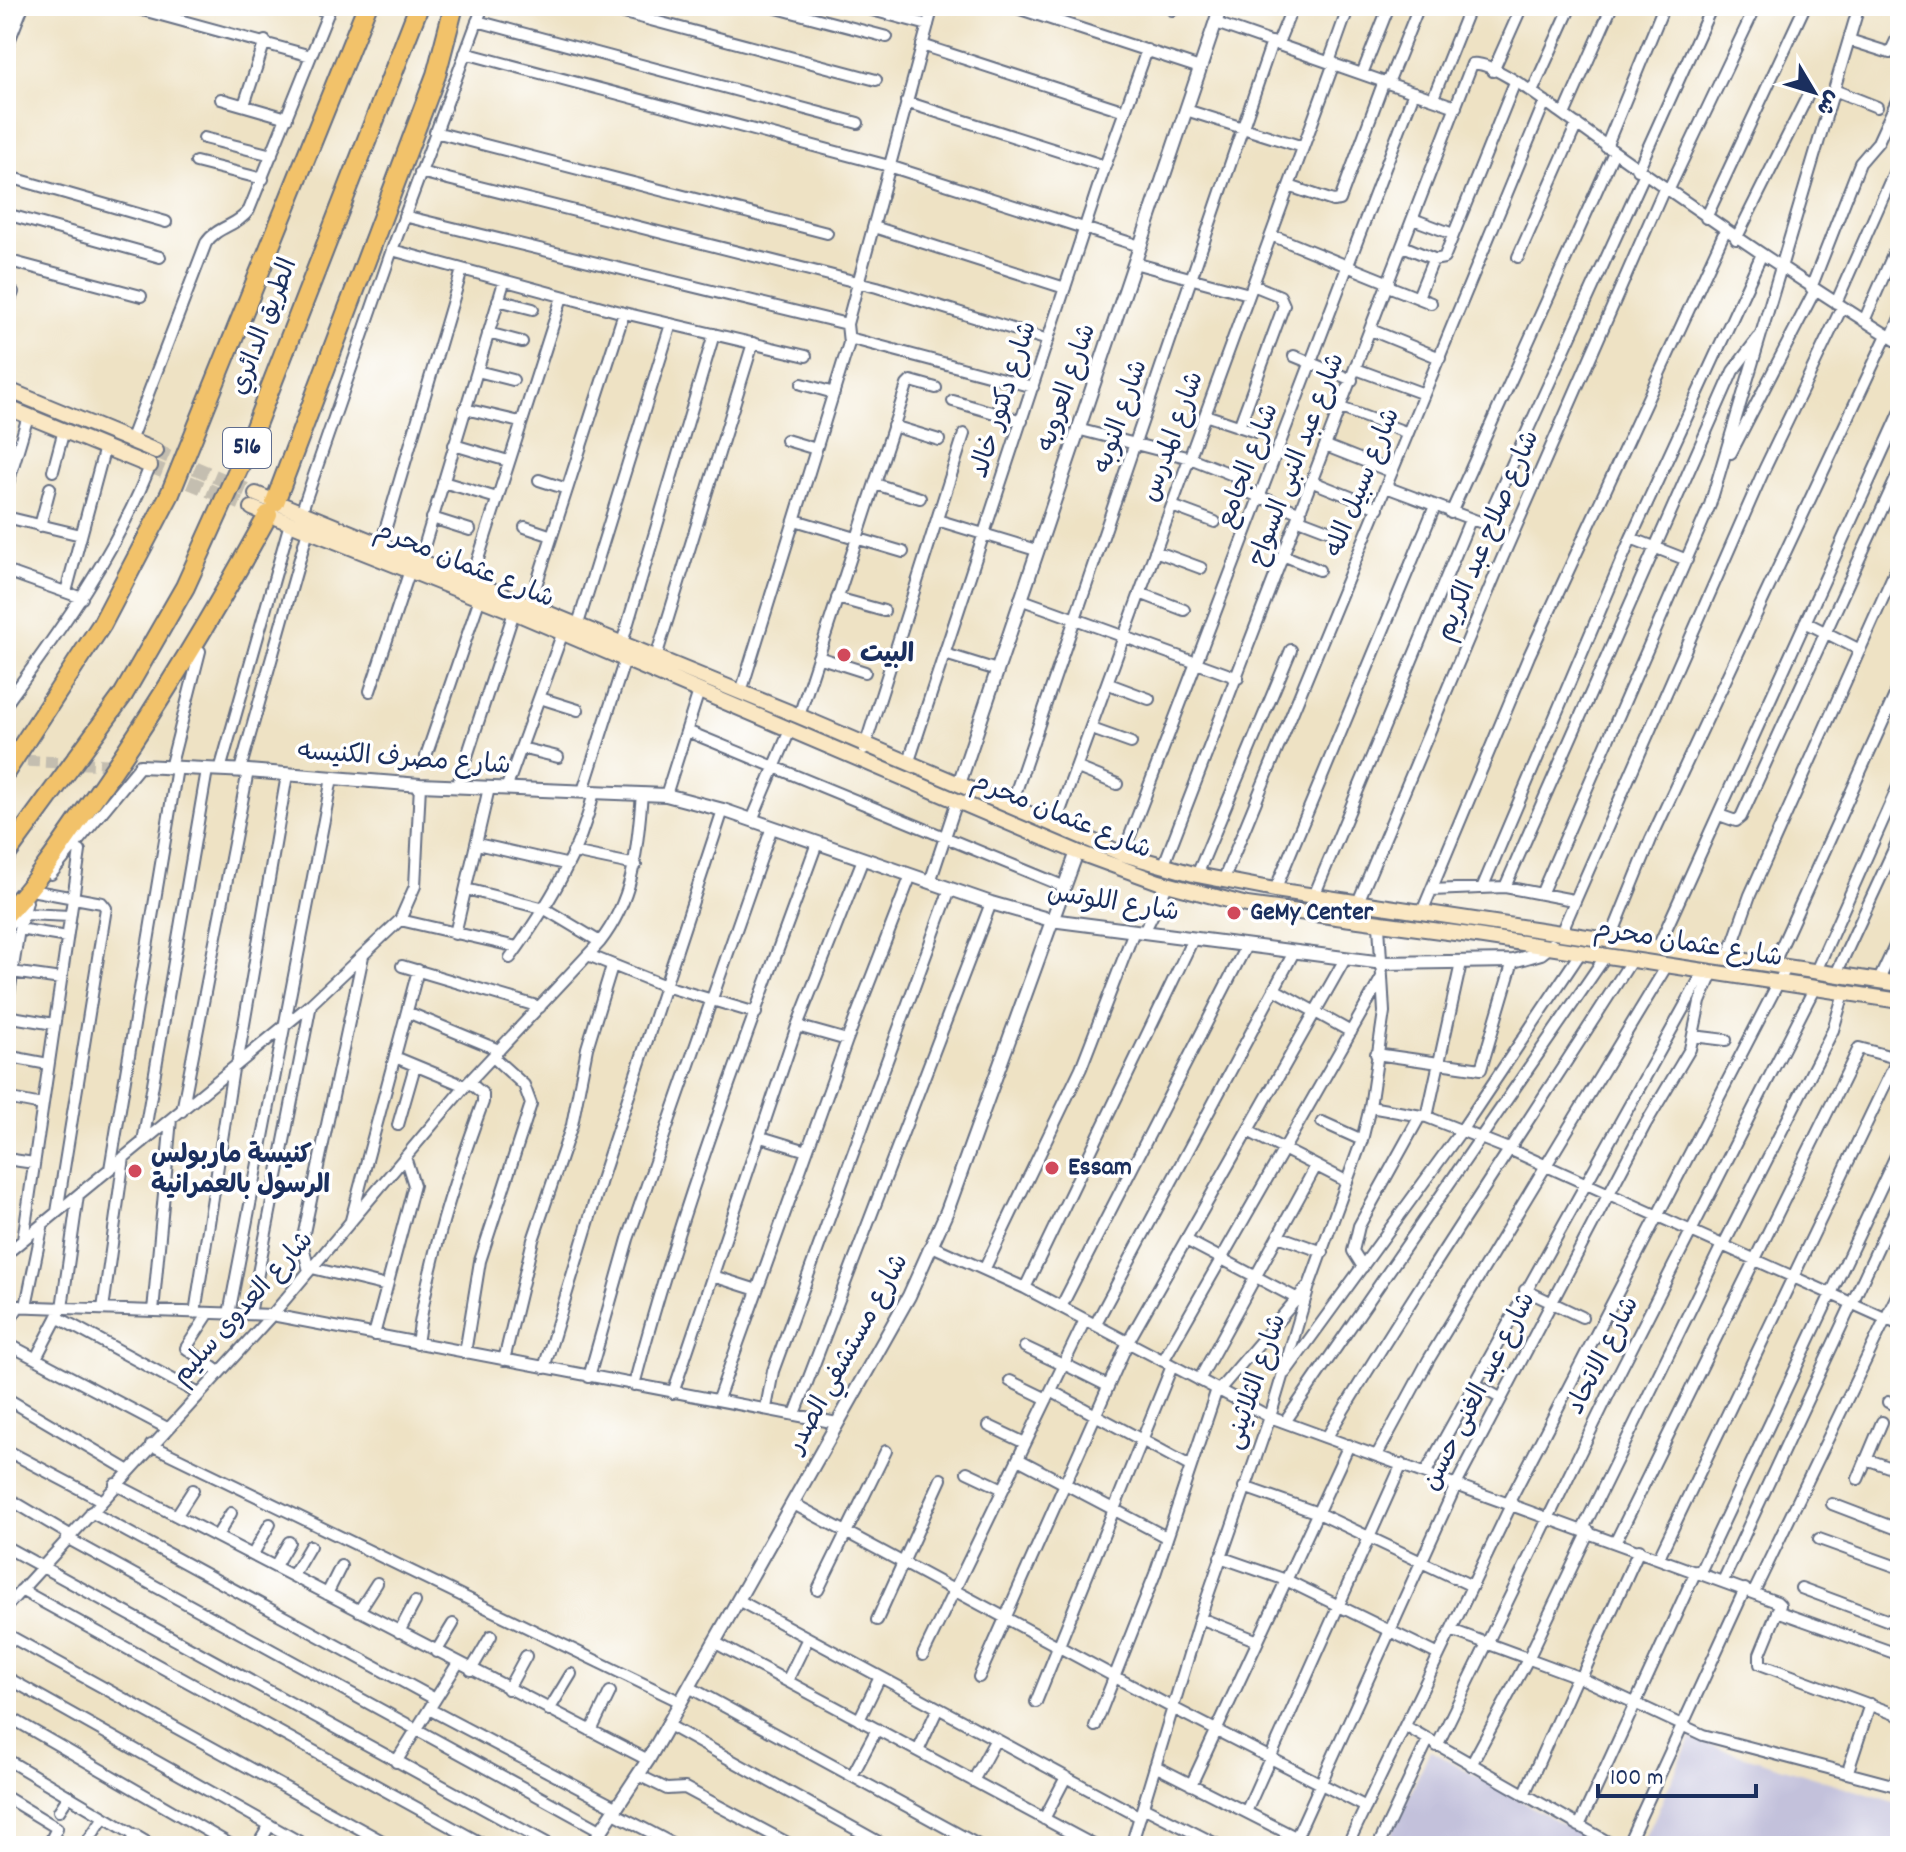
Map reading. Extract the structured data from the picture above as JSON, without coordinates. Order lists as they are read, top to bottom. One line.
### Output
{"streets":{"highway":["الطريق الدائري","516"],"main road":["شارع عثمان محرم"],"street":["شارع العروبه","شارع دكتور خالد","شارع النوبه","شارع المدرس","شارع عبد النبى السواح","شارع الجامع","شارع سبيل الله","شارع صلاح عبد الكريم","شارع مصرف الكنيسه","شارع اللوتس","شارع العدوى سليم","شارع مستشفي الصدر","شارع الاتحاد","شارع الثلاثينى","شارع عبد الغنى حسن"]},"crossings":[["شارع العروبه","شارع عثمان محرم"],["شارع دكتور خالد","شارع عثمان محرم"],["شارع النوبه","شارع عثمان محرم"],["شارع المدرس","شارع عثمان محرم"],["شارع عبد النبى السواح","شارع عثمان محرم"],["شارع الجامع","شارع عثمان محرم"],["شارع سبيل الله","شارع عثمان محرم"],["شارع صلاح عبد الكريم","شارع عثمان محرم"],["شارع عثمان محرم","شارع اللوتس"],["شارع عثمان محرم","شارع مستشفي الصدر"],["شارع عثمان محرم","شارع الاتحاد"],["شارع عثمان محرم","شارع الثلاثينى"],["شارع عثمان محرم","شارع عبد الغنى حسن"],["شارع مصرف الكنيسه","شارع اللوتس"],["شارع مصرف الكنيسه","شارع العدوى سليم"],["شارع اللوتس","شارع مستشفي الصدر"],["شارع اللوتس","شارع الثلاثينى"]],"places":["البيت","GeMy Center","Essam","كنيسة ماربولس الرسول بالعمرانية"],"scale_bar":"100 m","north":"bottom right"}
